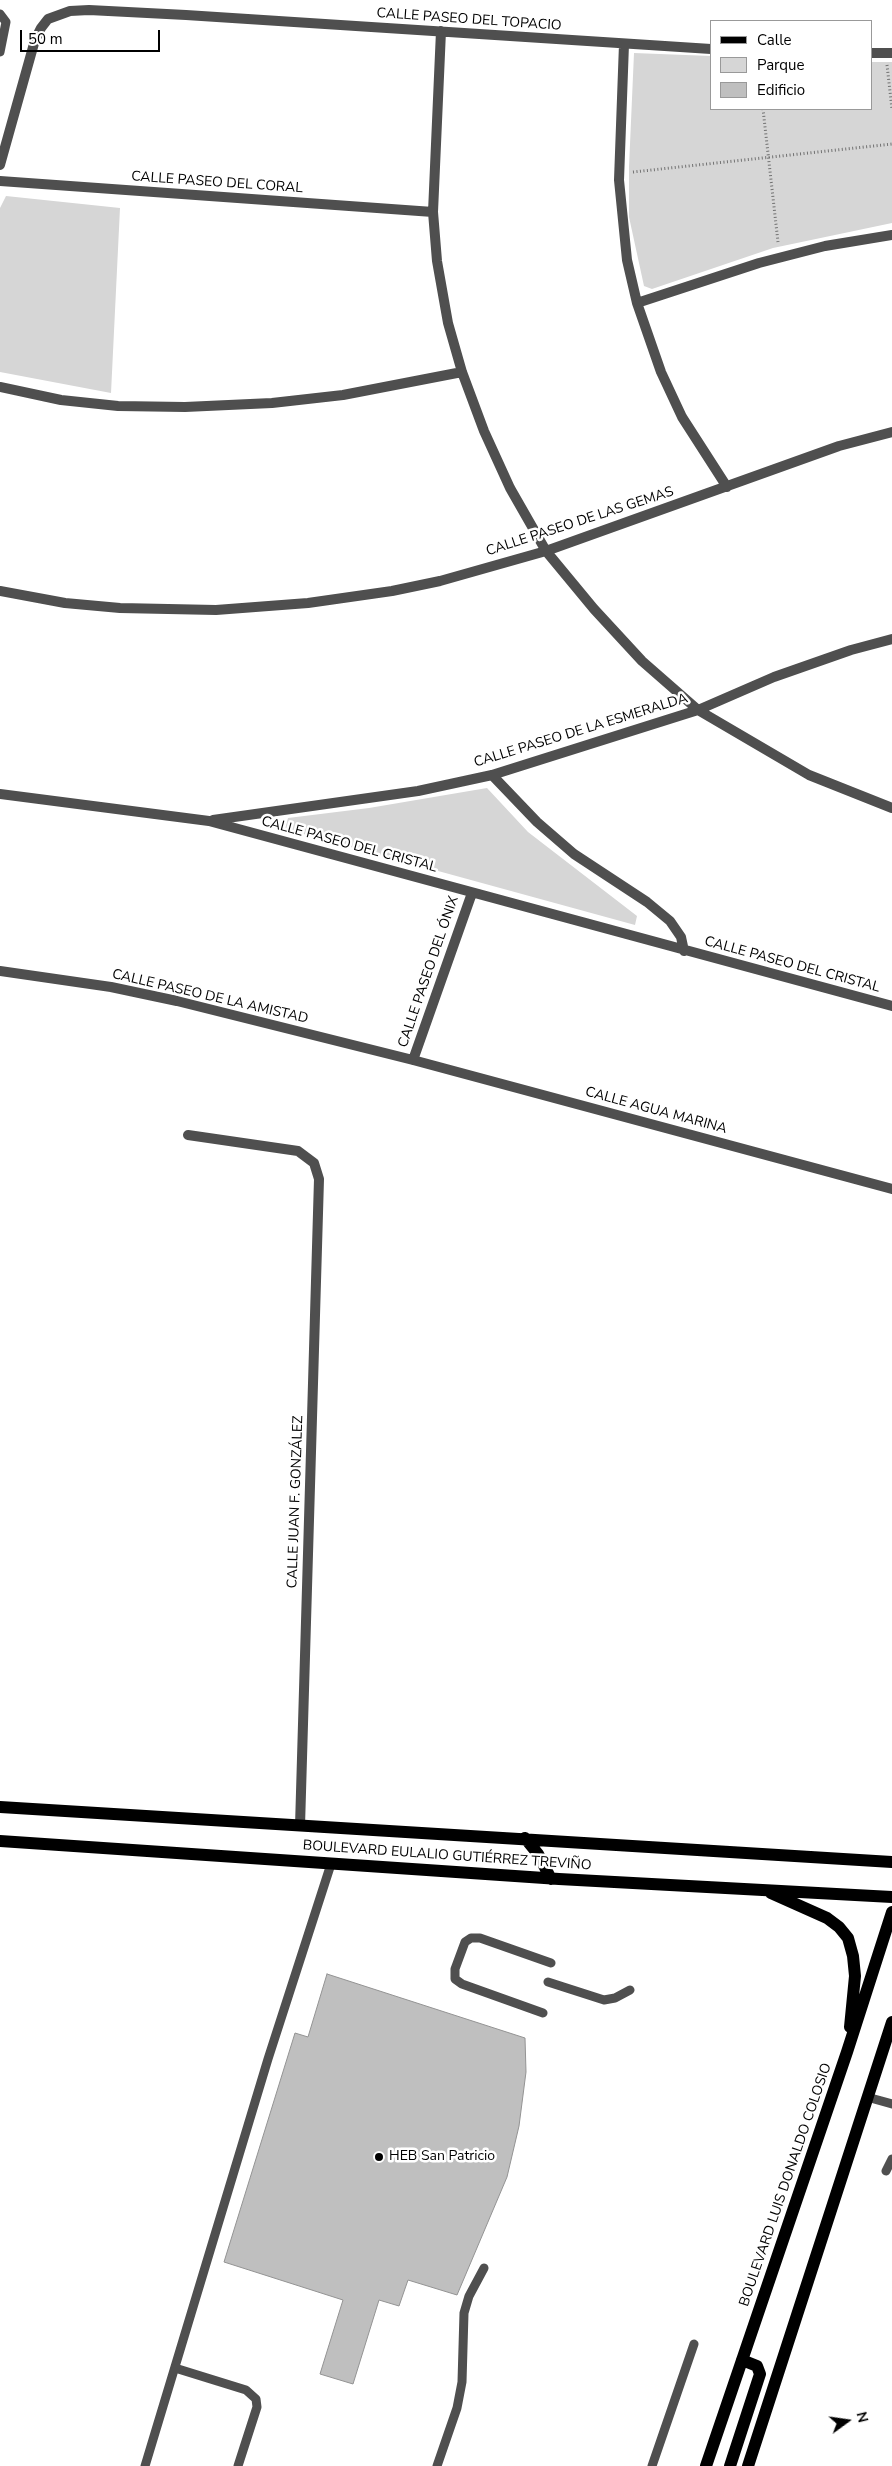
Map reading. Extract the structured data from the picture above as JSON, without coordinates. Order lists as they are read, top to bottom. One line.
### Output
{"streets":{"main road":["BOULEVARD EULALIO GUTIÉRREZ TREVIÑO","BOULEVARD LUIS DONALDO COLOSIO"],"street":["CALLE PASEO DEL TOPACIO","CALLE PASEO DEL CORAL","CALLE PASEO DE LAS GEMAS","CALLE PASEO DE LA ESMERALDA","CALLE PASEO DEL CRISTAL","CALLE PASEO DEL ÓNIX","CALLE PASEO DE LA AMISTAD","CALLE AGUA MARINA","CALLE JUAN F. GONZÁLEZ"]},"crossings":[["CALLE PASEO DE LA ESMERALDA","CALLE PASEO DEL CRISTAL"],["CALLE PASEO DEL CRISTAL","CALLE PASEO DEL ÓNIX"],["CALLE PASEO DEL ÓNIX","CALLE PASEO DE LA AMISTAD"],["CALLE PASEO DEL ÓNIX","CALLE AGUA MARINA"],["CALLE PASEO DE LA AMISTAD","CALLE AGUA MARINA"],["CALLE JUAN F. GONZÁLEZ","BOULEVARD EULALIO GUTIÉRREZ TREVIÑO"]],"places":["HEB San Patricio"],"legend":["Calle","Parque","Edificio"],"scale_bar":"50 m","north":"right"}
